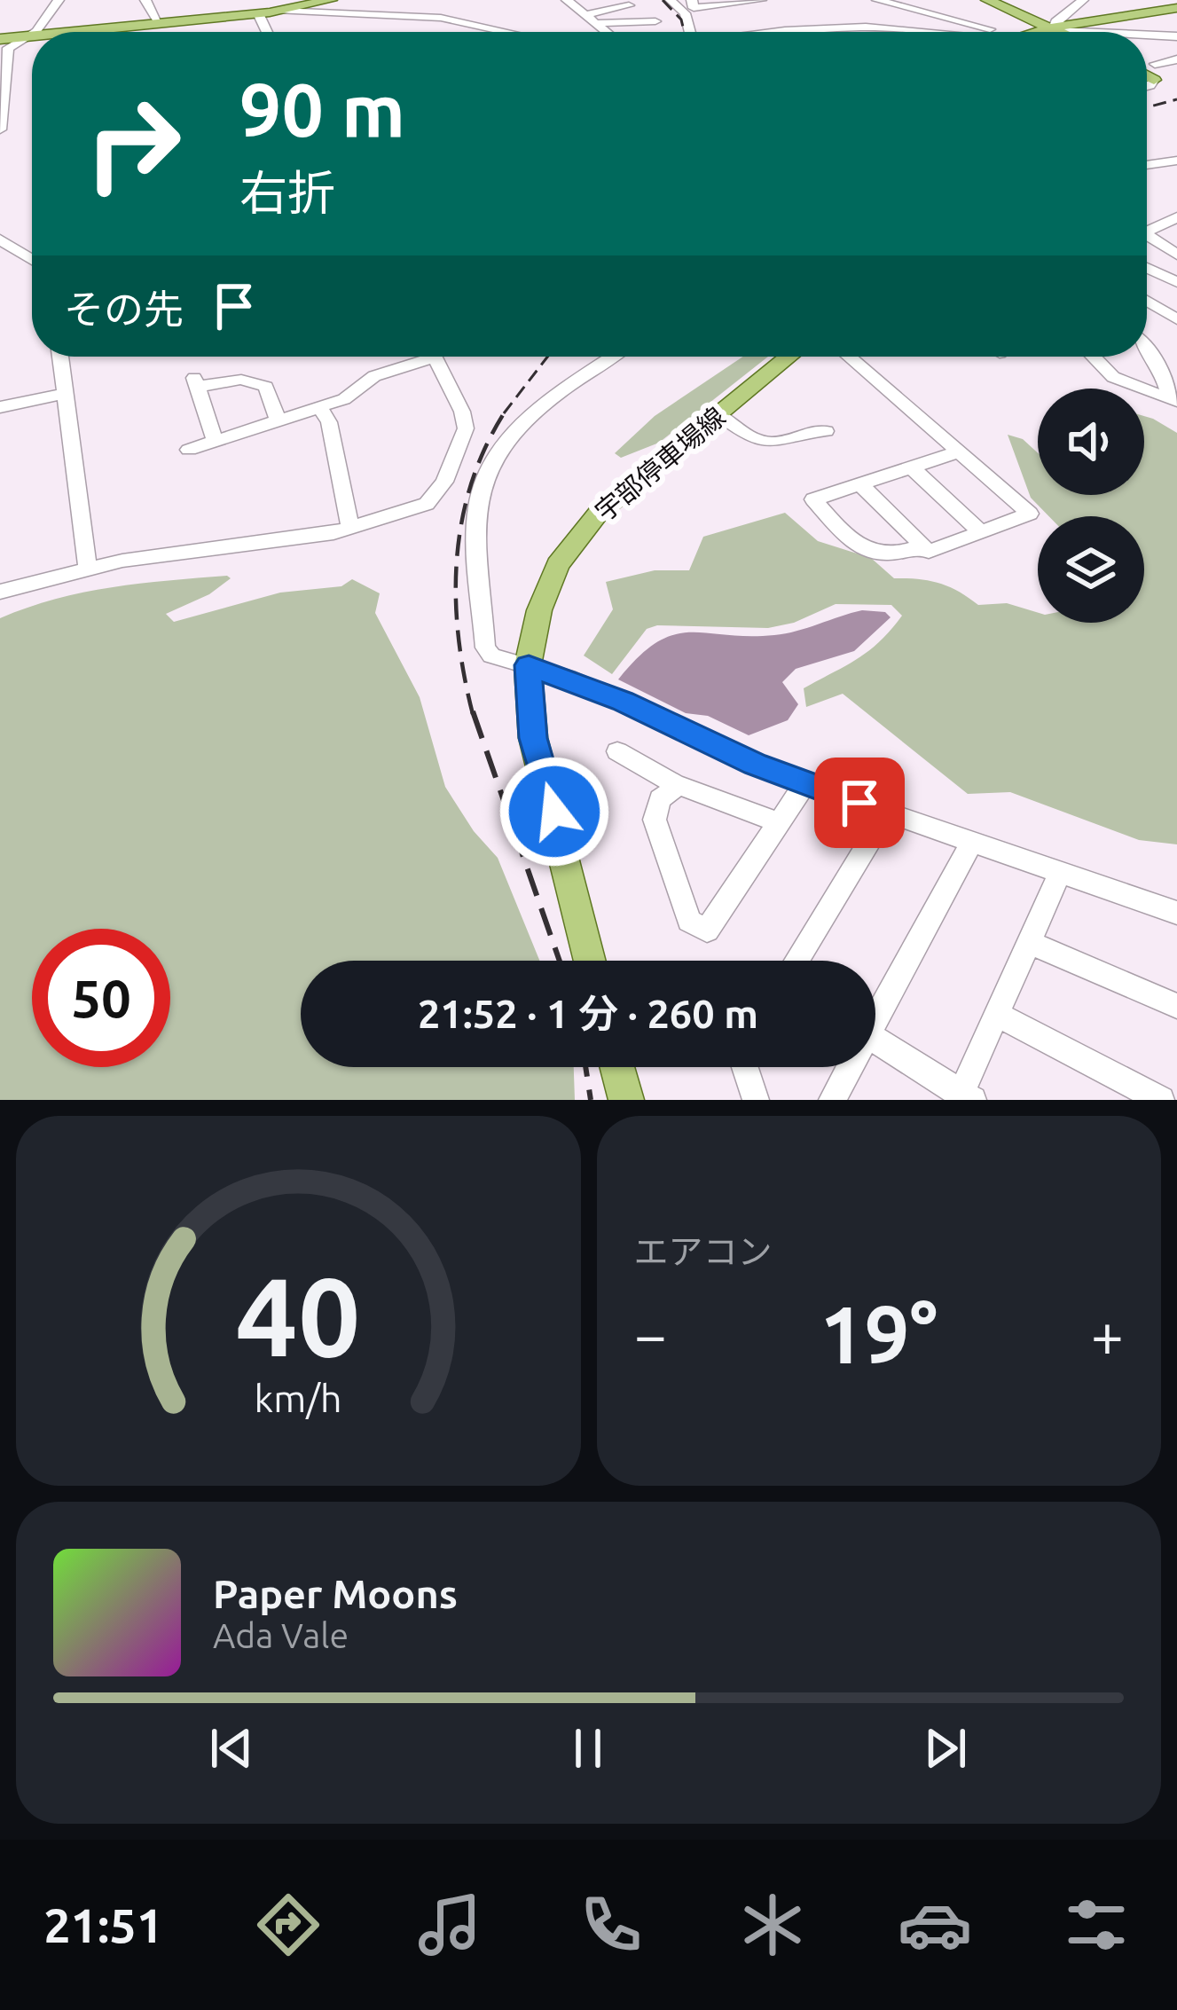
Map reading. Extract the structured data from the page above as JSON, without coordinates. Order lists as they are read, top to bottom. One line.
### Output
{"streets":{"main road":["宇部停車場線"]},"page":{"turn":["90 m","右折"],"then":"その先","limit":"50","trip":"21:52 · 1 分 · 260 m","tile":"エアコン","heat":["−","19°","+"],"song":["Paper Moons","Ada Vale"],"tabs":"21:51","gauge":["40","km/h"]}}
